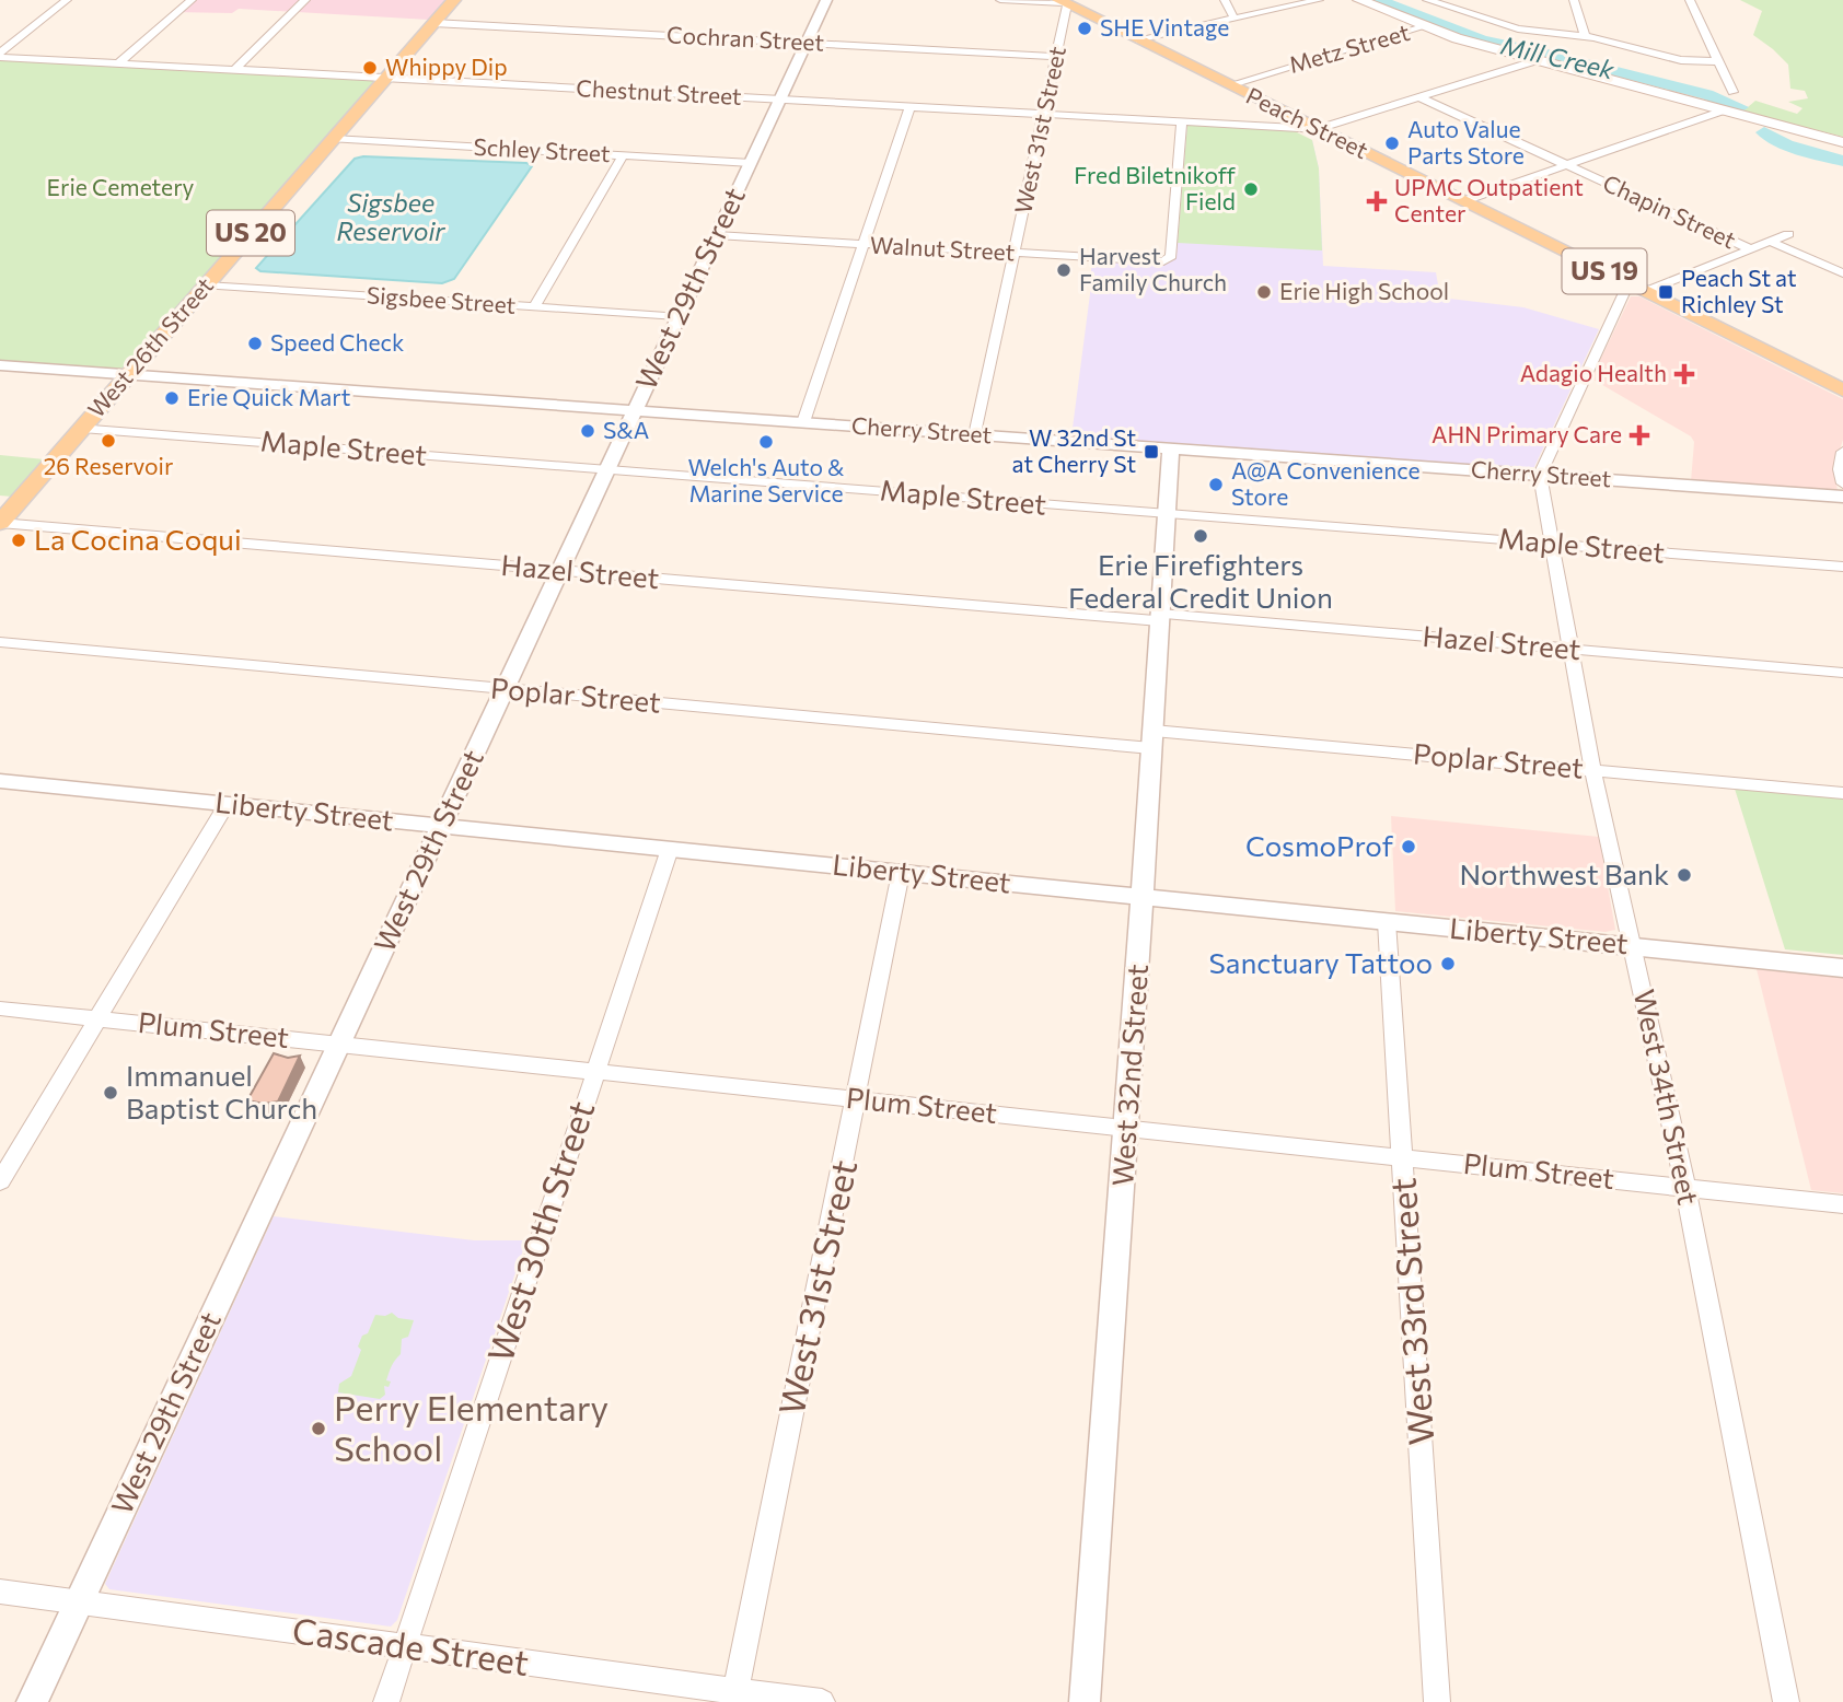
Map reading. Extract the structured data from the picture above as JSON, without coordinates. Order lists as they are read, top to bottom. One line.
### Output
{"streets":{"main road":["Peach Street","US 20","US 19","West 26th Street"],"street":["Cochran Street","Metz Street","Chestnut Street","West 31st Street","Schley Street","Chapin Street","Walnut Street","West 29th Street","Sigsbee Street","Cherry Street","Maple Street","Hazel Street","Poplar Street","Liberty Street","Plum Street","West 32nd Street","West 34th Street","West 30th Street","West 33rd Street","Cascade Street"]},"crossings":[["Cochran Street","West 31st Street"],["Cochran Street","West 29th Street"],["Cochran Street","West 26th Street"],["Metz Street","Peach Street"],["Chestnut Street","Peach Street"],["Chestnut Street","West 31st Street"],["Chestnut Street","Walnut Street"],["Chestnut Street","West 29th Street"],["Chestnut Street","West 26th Street"],["Peach Street","West 31st Street"],["West 31st Street","Walnut Street"],["West 31st Street","Cherry Street"],["West 31st Street","Liberty Street"],["West 31st Street","Plum Street"],["West 31st Street","Cascade Street"],["Schley Street","West 29th Street"],["Schley Street","West 26th Street"],["Walnut Street","West 29th Street"],["West 29th Street","Sigsbee Street"],["West 29th Street","Cherry Street"],["West 29th Street","Maple Street"],["West 29th Street","Hazel Street"],["West 29th Street","Poplar Street"],["West 29th Street","Liberty Street"],["West 29th Street","Plum Street"],["West 29th Street","Cascade Street"],["Sigsbee Street","West 26th Street"],["West 26th Street","Cherry Street"],["West 26th Street","Maple Street"],["West 26th Street","Hazel Street"],["Cherry Street","West 32nd Street"],["Cherry Street","West 34th Street"],["Maple Street","West 32nd Street"],["Maple Street","West 34th Street"],["Hazel Street","West 32nd Street"],["Hazel Street","West 34th Street"],["Poplar Street","West 32nd Street"],["Poplar Street","West 34th Street"],["Liberty Street","West 32nd Street"],["Liberty Street","West 34th Street"],["Liberty Street","West 30th Street"],["Liberty Street","West 33rd Street"],["Plum Street","West 32nd Street"],["Plum Street","West 34th Street"],["Plum Street","West 30th Street"],["Plum Street","West 33rd Street"],["West 30th Street","Cascade Street"]],"water":["Mill Creek","Sigsbee Reservoir"],"parks":["Erie Cemetery"],"places":{"other":["SHE Vintage","Whippy Dip","Auto Value Parts Store","Fred Biletnikoff Field","Harvest Family Church","Erie High School","Speed Check","Erie Quick Mart","S&A","26 Reservoir","Welch's Auto & Marine Service","A@A Convenience Store","Erie Firefighters Federal Credit Union","La Cocina Coqui","CosmoProf","Northwest Bank","Sanctuary Tattoo","Immanuel Baptist Church","Perry Elementary School"],"health":["UPMC Outpatient Center","Adagio Health","AHN Primary Care"],"transit":["Peach St at Richley St","W 32nd St at Cherry St"]}}
